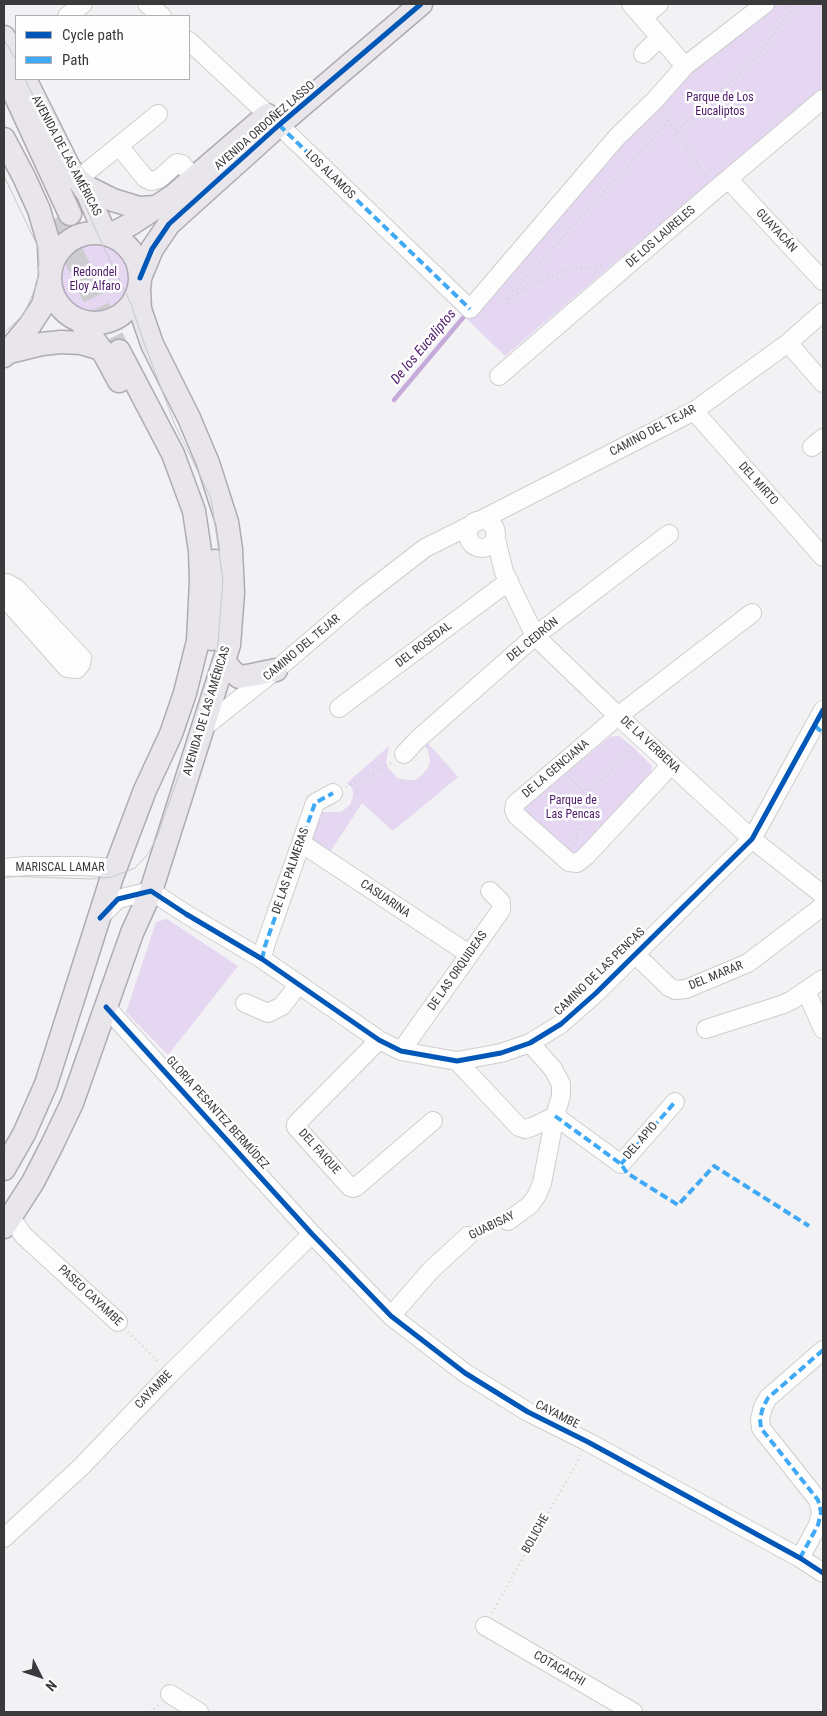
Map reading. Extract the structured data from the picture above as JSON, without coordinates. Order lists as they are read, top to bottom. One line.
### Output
{"streets":{"main road":["AVENIDA ORDOÑEZ LASSO","AVENIDA DE LAS AMÉRICAS"],"street":["LOS ALAMOS","GUAYACÁN","DE LOS LAURELES","CAMINO DEL TEJAR","DEL MIRTO","DEL CEDRÓN","DEL ROSEDAL","DE LA VERBENA","DE LA GENCIANA","MARISCAL LAMAR","DE LAS PALMERAS","CASUARINA","DE LAS ORQUIDEAS","CAMINO DE LAS PENCAS","DEL MARAR","GLORIA PESANTEZ BERMÚDEZ","DEL APIO","DEL FAIQUE","GUABISAY","PASEO CAYAMBE","CAYAMBE","COTACACHI"],"path":["BOLICHE"]},"crossings":[["AVENIDA ORDOÑEZ LASSO","AVENIDA DE LAS AMÉRICAS"],["AVENIDA ORDOÑEZ LASSO","LOS ALAMOS"],["AVENIDA DE LAS AMÉRICAS","CAMINO DEL TEJAR"],["AVENIDA DE LAS AMÉRICAS","MARISCAL LAMAR"],["AVENIDA DE LAS AMÉRICAS","CAMINO DE LAS PENCAS"],["AVENIDA DE LAS AMÉRICAS","GLORIA PESANTEZ BERMÚDEZ"],["AVENIDA DE LAS AMÉRICAS","PASEO CAYAMBE"],["GUAYACÁN","DE LOS LAURELES"],["CAMINO DEL TEJAR","DEL MIRTO"],["CAMINO DEL TEJAR","DE LA VERBENA"],["DEL CEDRÓN","DE LA VERBENA"],["DEL ROSEDAL","DE LA VERBENA"],["DE LA VERBENA","DE LA GENCIANA"],["DE LA VERBENA","CAMINO DE LAS PENCAS"],["DE LAS PALMERAS","CASUARINA"],["DE LAS PALMERAS","CAMINO DE LAS PENCAS"],["CASUARINA","DE LAS ORQUIDEAS"],["DE LAS ORQUIDEAS","CAMINO DE LAS PENCAS"],["CAMINO DE LAS PENCAS","DEL MARAR"],["CAMINO DE LAS PENCAS","DEL FAIQUE"],["CAMINO DE LAS PENCAS","GUABISAY"],["GLORIA PESANTEZ BERMÚDEZ","CAYAMBE"],["DEL APIO","GUABISAY"],["GUABISAY","CAYAMBE"],["PASEO CAYAMBE","CAYAMBE"],["CAYAMBE","BOLICHE"],["BOLICHE","COTACACHI"]],"water":["De los Eucaliptos"],"parks":["Parque de Los Eucaliptos","Redondel Eloy Alfaro","Parque de Las Pencas"],"legend":["Cycle path","Path"],"north":"bottom right"}
